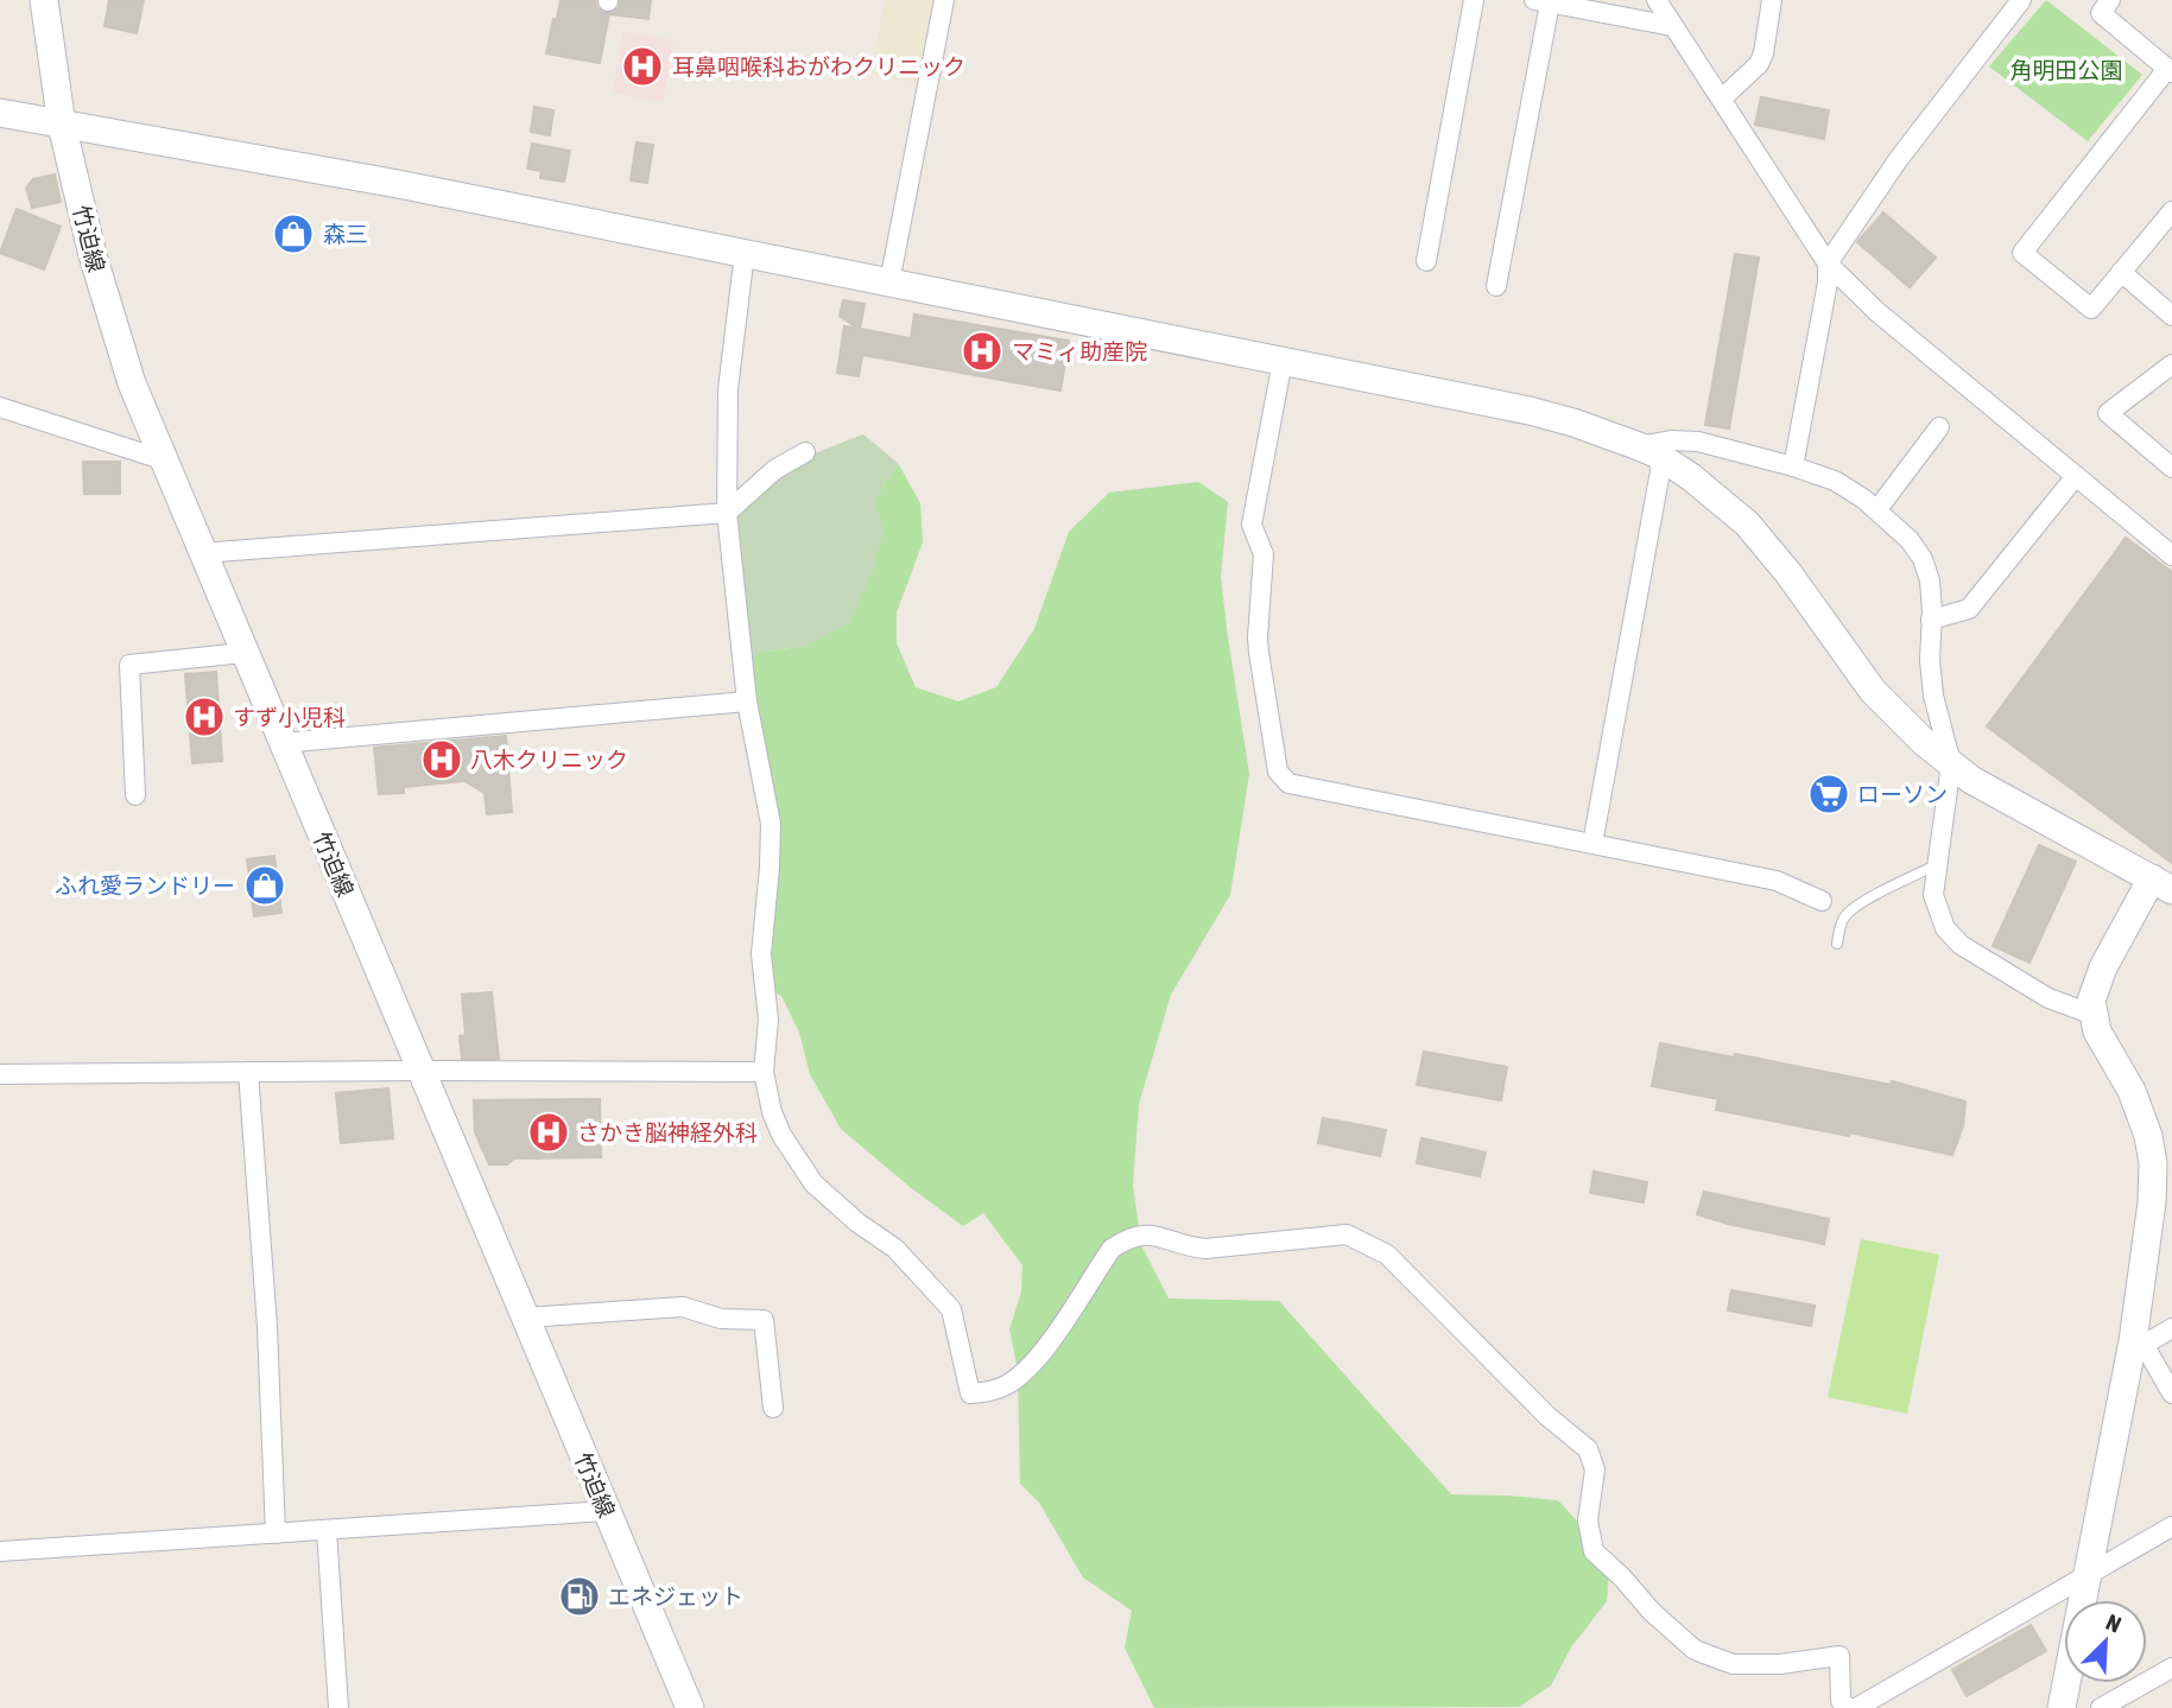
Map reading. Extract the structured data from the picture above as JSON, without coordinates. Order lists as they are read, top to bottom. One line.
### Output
{"streets":{"street":["竹迫線"]},"parks":["角明田公園"],"places":{"hospital":["耳鼻咽喉科おがわクリニック","マミィ助産院","すず小児科","八木クリニック","さかき脳神経外科"],"shop":["森三","ふれ愛ランドリー"],"supermarket":["ローソン"],"fuel station":["エネジェット"]},"north":"top right"}
